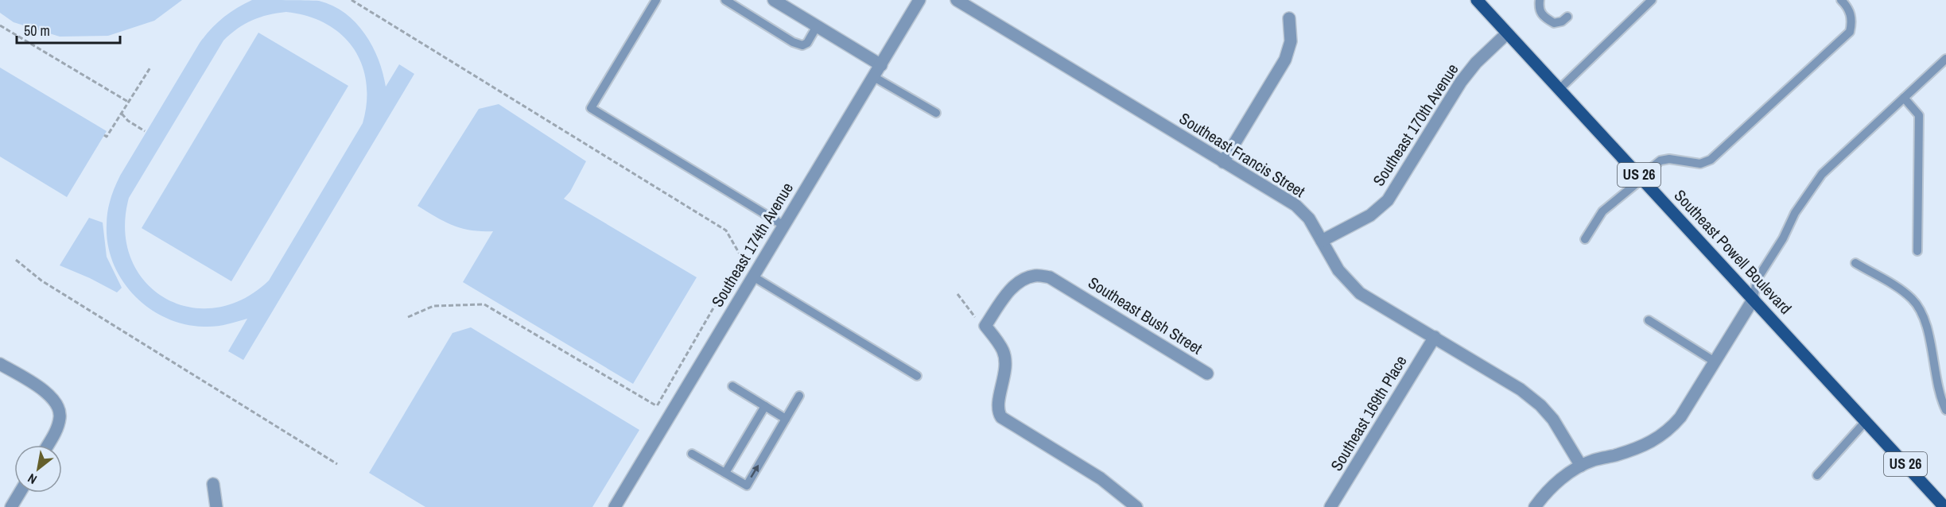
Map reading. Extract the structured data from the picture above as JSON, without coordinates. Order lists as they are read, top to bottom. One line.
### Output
{"streets":{"main road":["US 26","Southeast Powell Boulevard"],"street":["Southeast 170th Avenue","Southeast Francis Street","Southeast 174th Avenue","Southeast Bush Street","Southeast 169th Place"]},"crossings":[["Southeast 170th Avenue","Southeast Francis Street"],["Southeast 170th Avenue","Southeast Powell Boulevard"],["Southeast Francis Street","Southeast 169th Place"]],"scale_bar":"50 m","north":"bottom left"}
